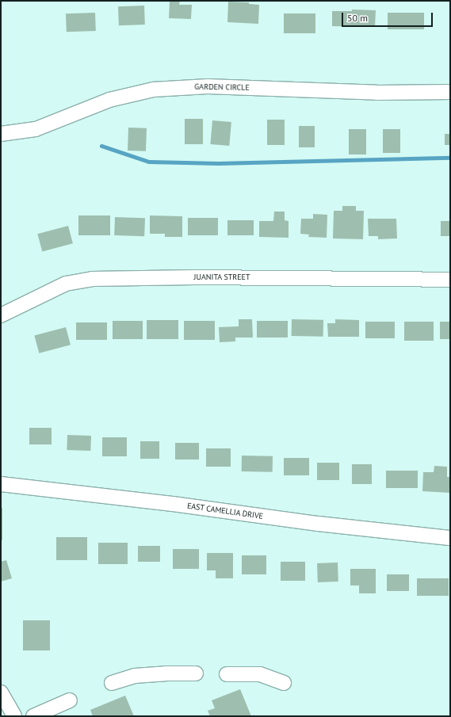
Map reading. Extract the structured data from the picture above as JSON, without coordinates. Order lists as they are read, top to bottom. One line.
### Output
{"streets":{"street":["GARDEN CIRCLE","JUANITA STREET","EAST CAMELLIA DRIVE"]},"scale_bar":"50 m"}
